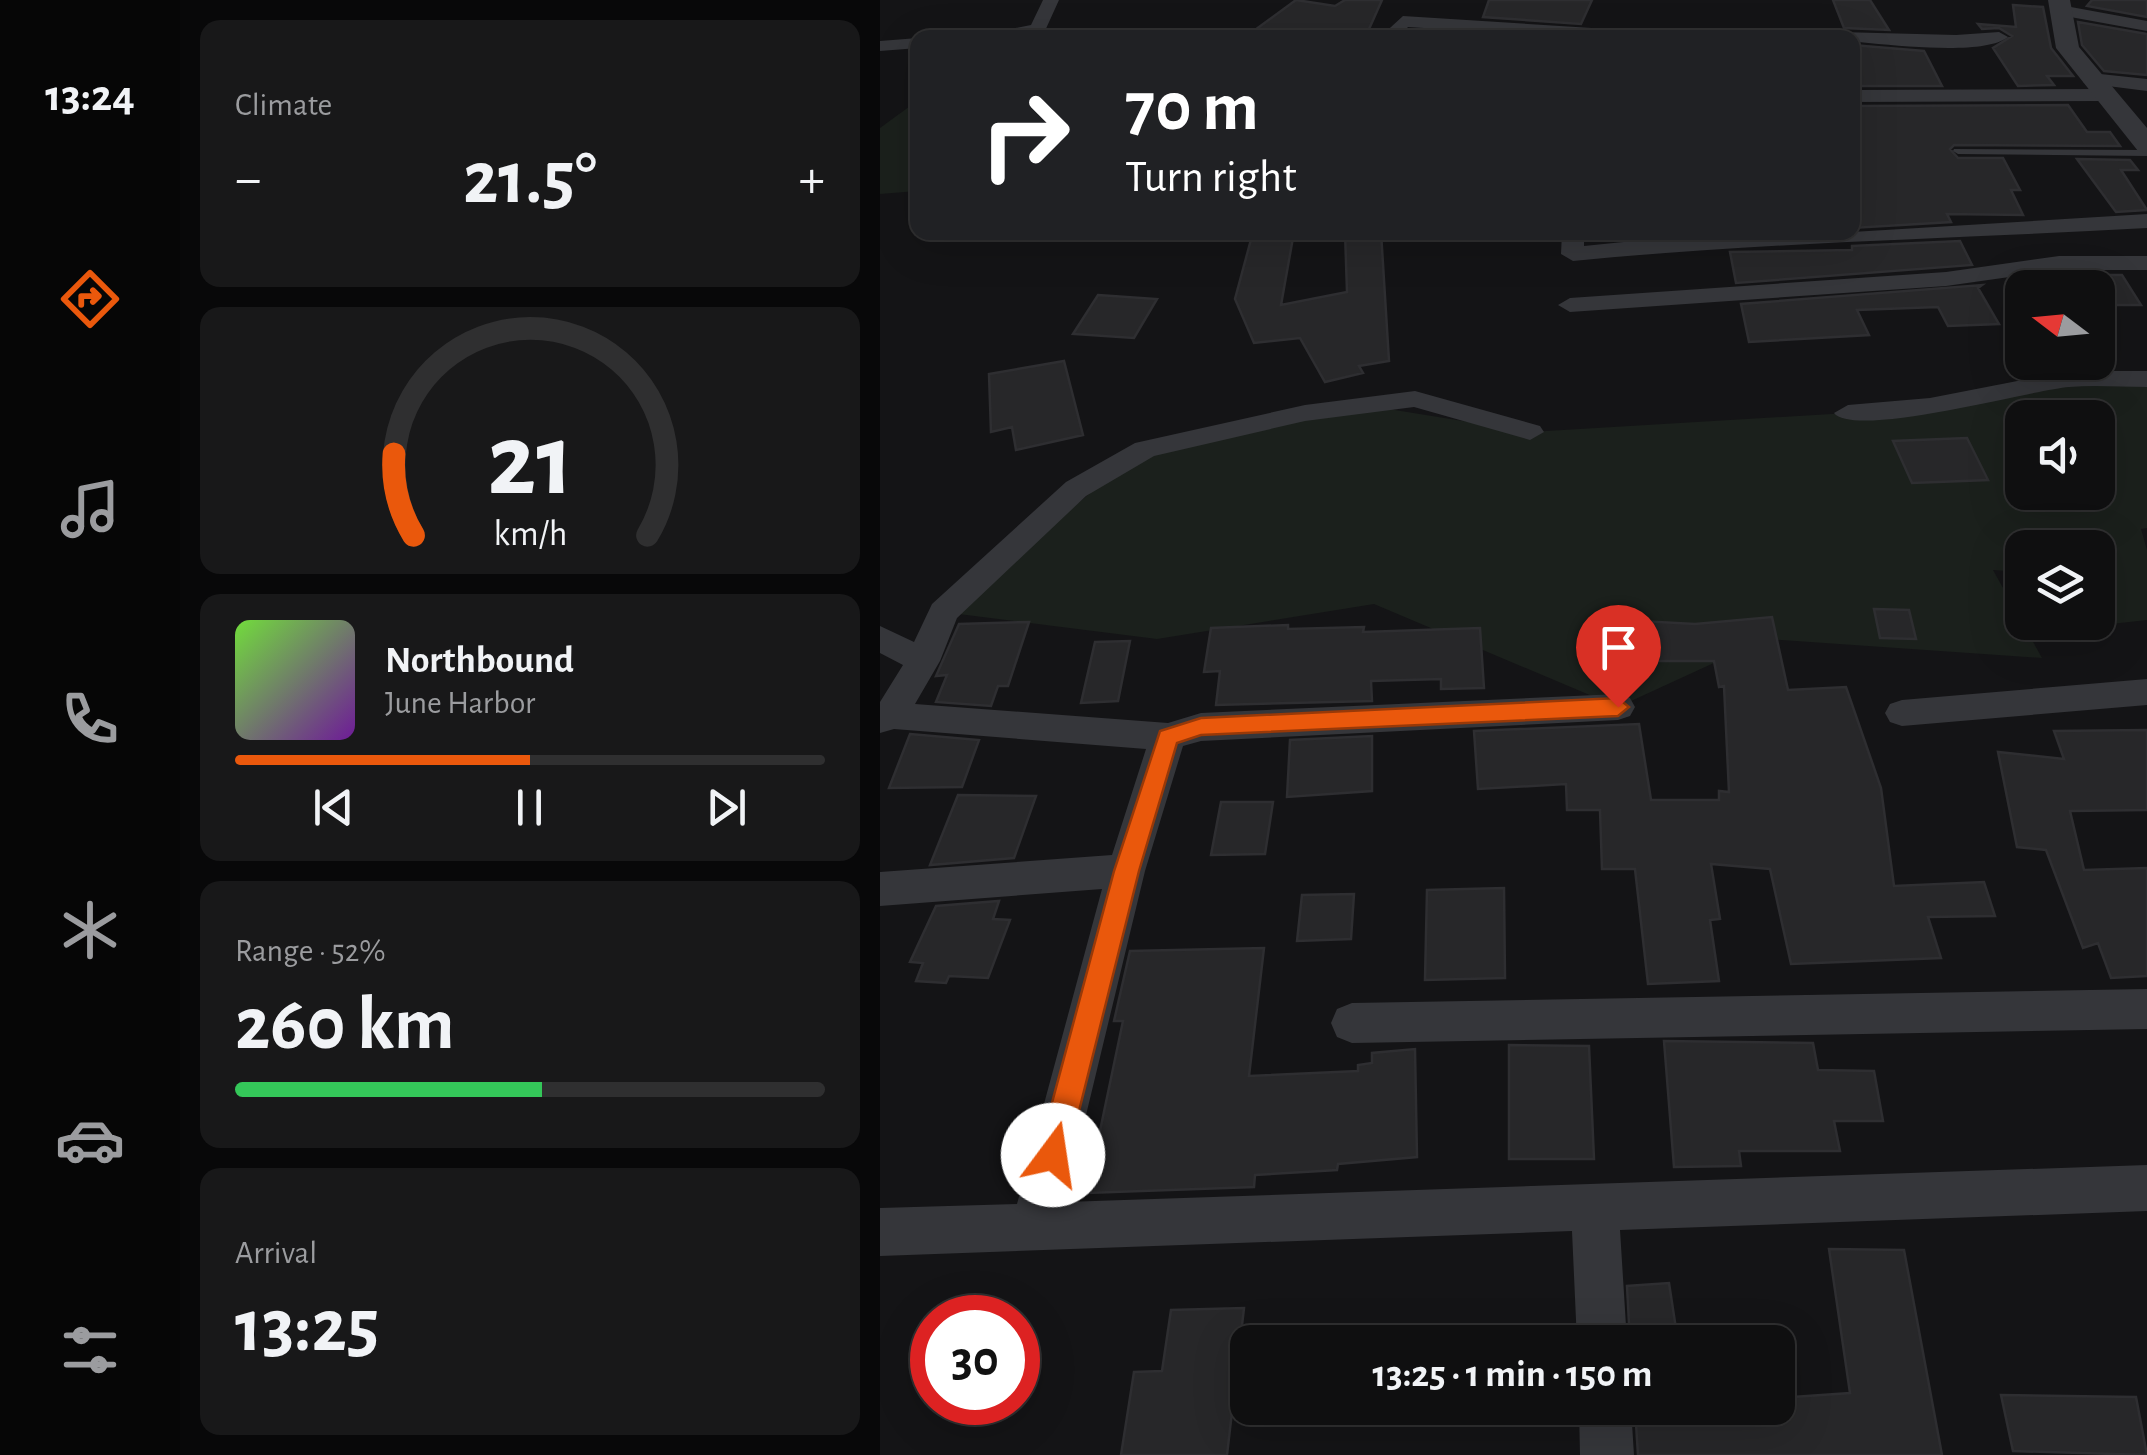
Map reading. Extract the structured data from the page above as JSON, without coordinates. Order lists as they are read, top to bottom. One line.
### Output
{"north":"left","page":{"tabs":"13:24","tile":["Climate",["Range · 52%","260 km"],["Arrival","13:25"]],"turn":["70 m","Turn right"],"heat":["−","21.5°","+"],"song":["Northbound","June Harbor"],"limit":"30","trip":"13:25 · 1 min · 150 m","gauge":["21","km/h"]}}
